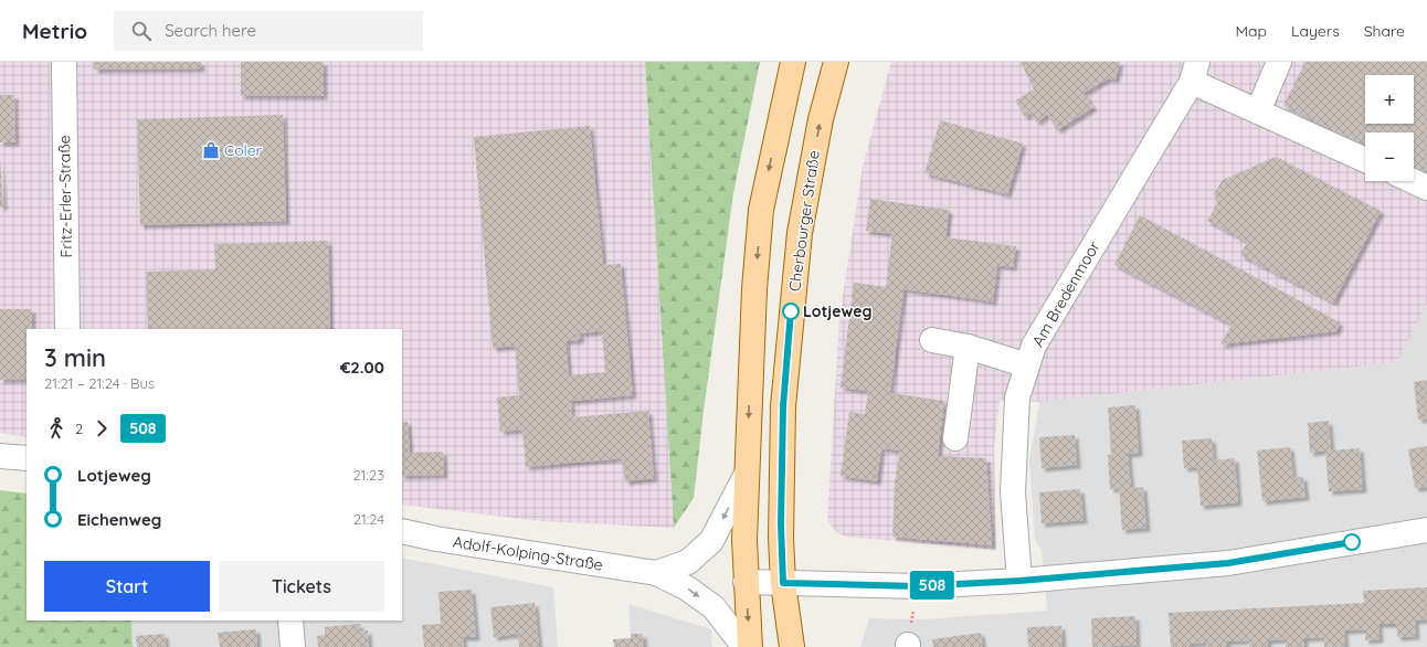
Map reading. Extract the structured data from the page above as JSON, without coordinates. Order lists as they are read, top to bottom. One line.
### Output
{"streets":{"main road":["Cherbourger Straße"],"street":["Fritz-Erler-Straße","Am Bredenmoor","Adolf-Kolping-Straße"]},"places":{"shop":["Coler"],"other":["Lotjeweg"]},"lines":["bus line 508"],"page":{"header":"Metrio","search":"Search here","nav":["Map","Layers","Share"],"on_map":"508","map_buttons":["+","−"],"heading":["3 min","21:21 – 21:24 · Bus","€2.00"],"legs":["2","508"],"list":[{"name":"Lotjeweg","value":"21:23"},{"name":"Eichenweg","value":"21:24"}],"buttons":["Start","Tickets"]}}
